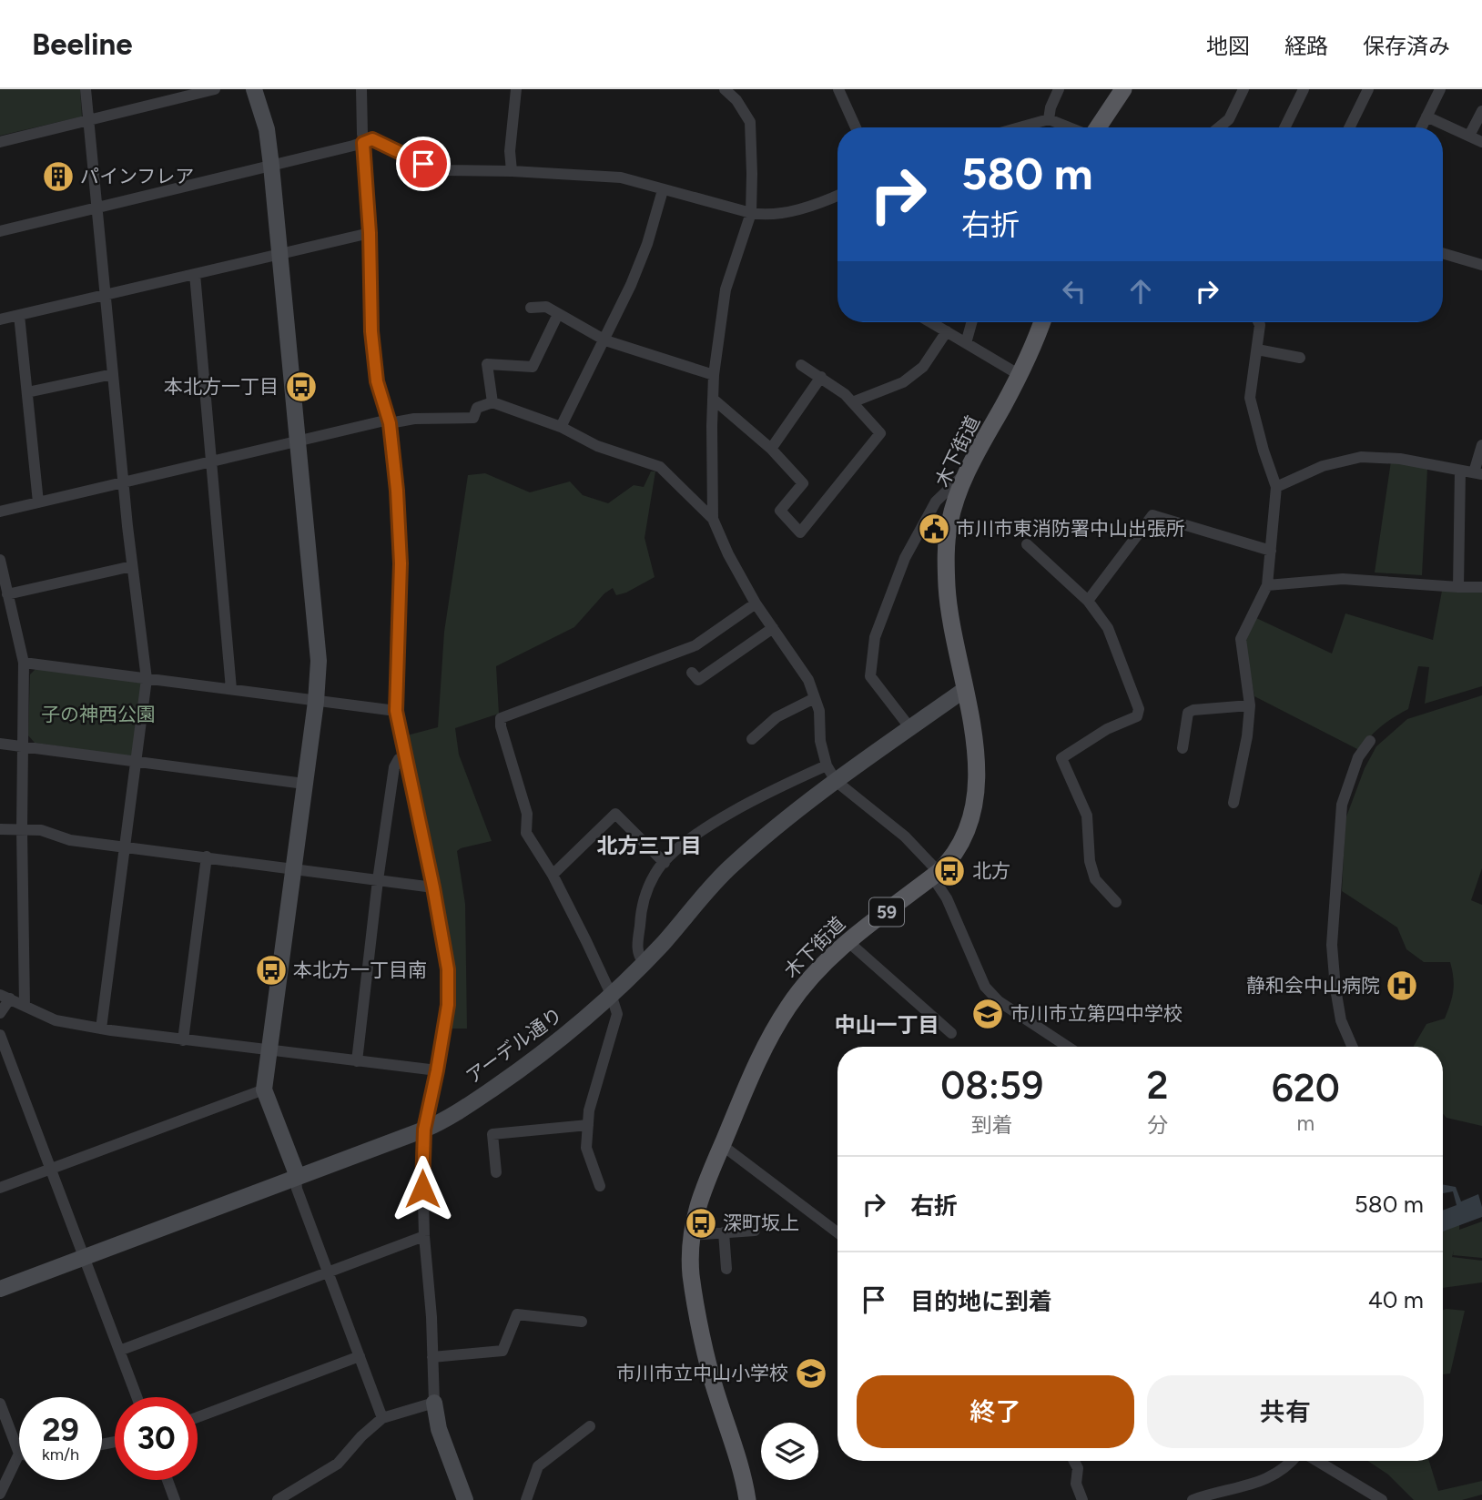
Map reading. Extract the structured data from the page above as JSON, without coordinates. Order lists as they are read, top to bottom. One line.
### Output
{"streets":{"main road":["木下街道","59"],"street":["アーデル通り"]},"crossings":[["木下街道","アーデル通り"]],"districts":["北方三丁目","中山一丁目"],"parks":["子の神西公園"],"places":{"building":["パインフレア"],"bus stop":["本北方一丁目","北方","本北方一丁目南","深町坂上"],"public building":["市川市東消防署中山出張所"],"hospital":["静和会中山病院"],"school or university":["市川市立第四中学校","市川市立中山小学校"]},"page":{"header":"Beeline","nav":["地図","経路","保存済み"],"turn":["580 m","右折"],"eta":["08:59","到着","2","分","620","m"],"list":[{"name":"右折","value":"580 m"},{"name":"目的地に到着","value":"40 m"}],"buttons":["終了","共有"],"speed":"29 km/h","limit":"30"}}
